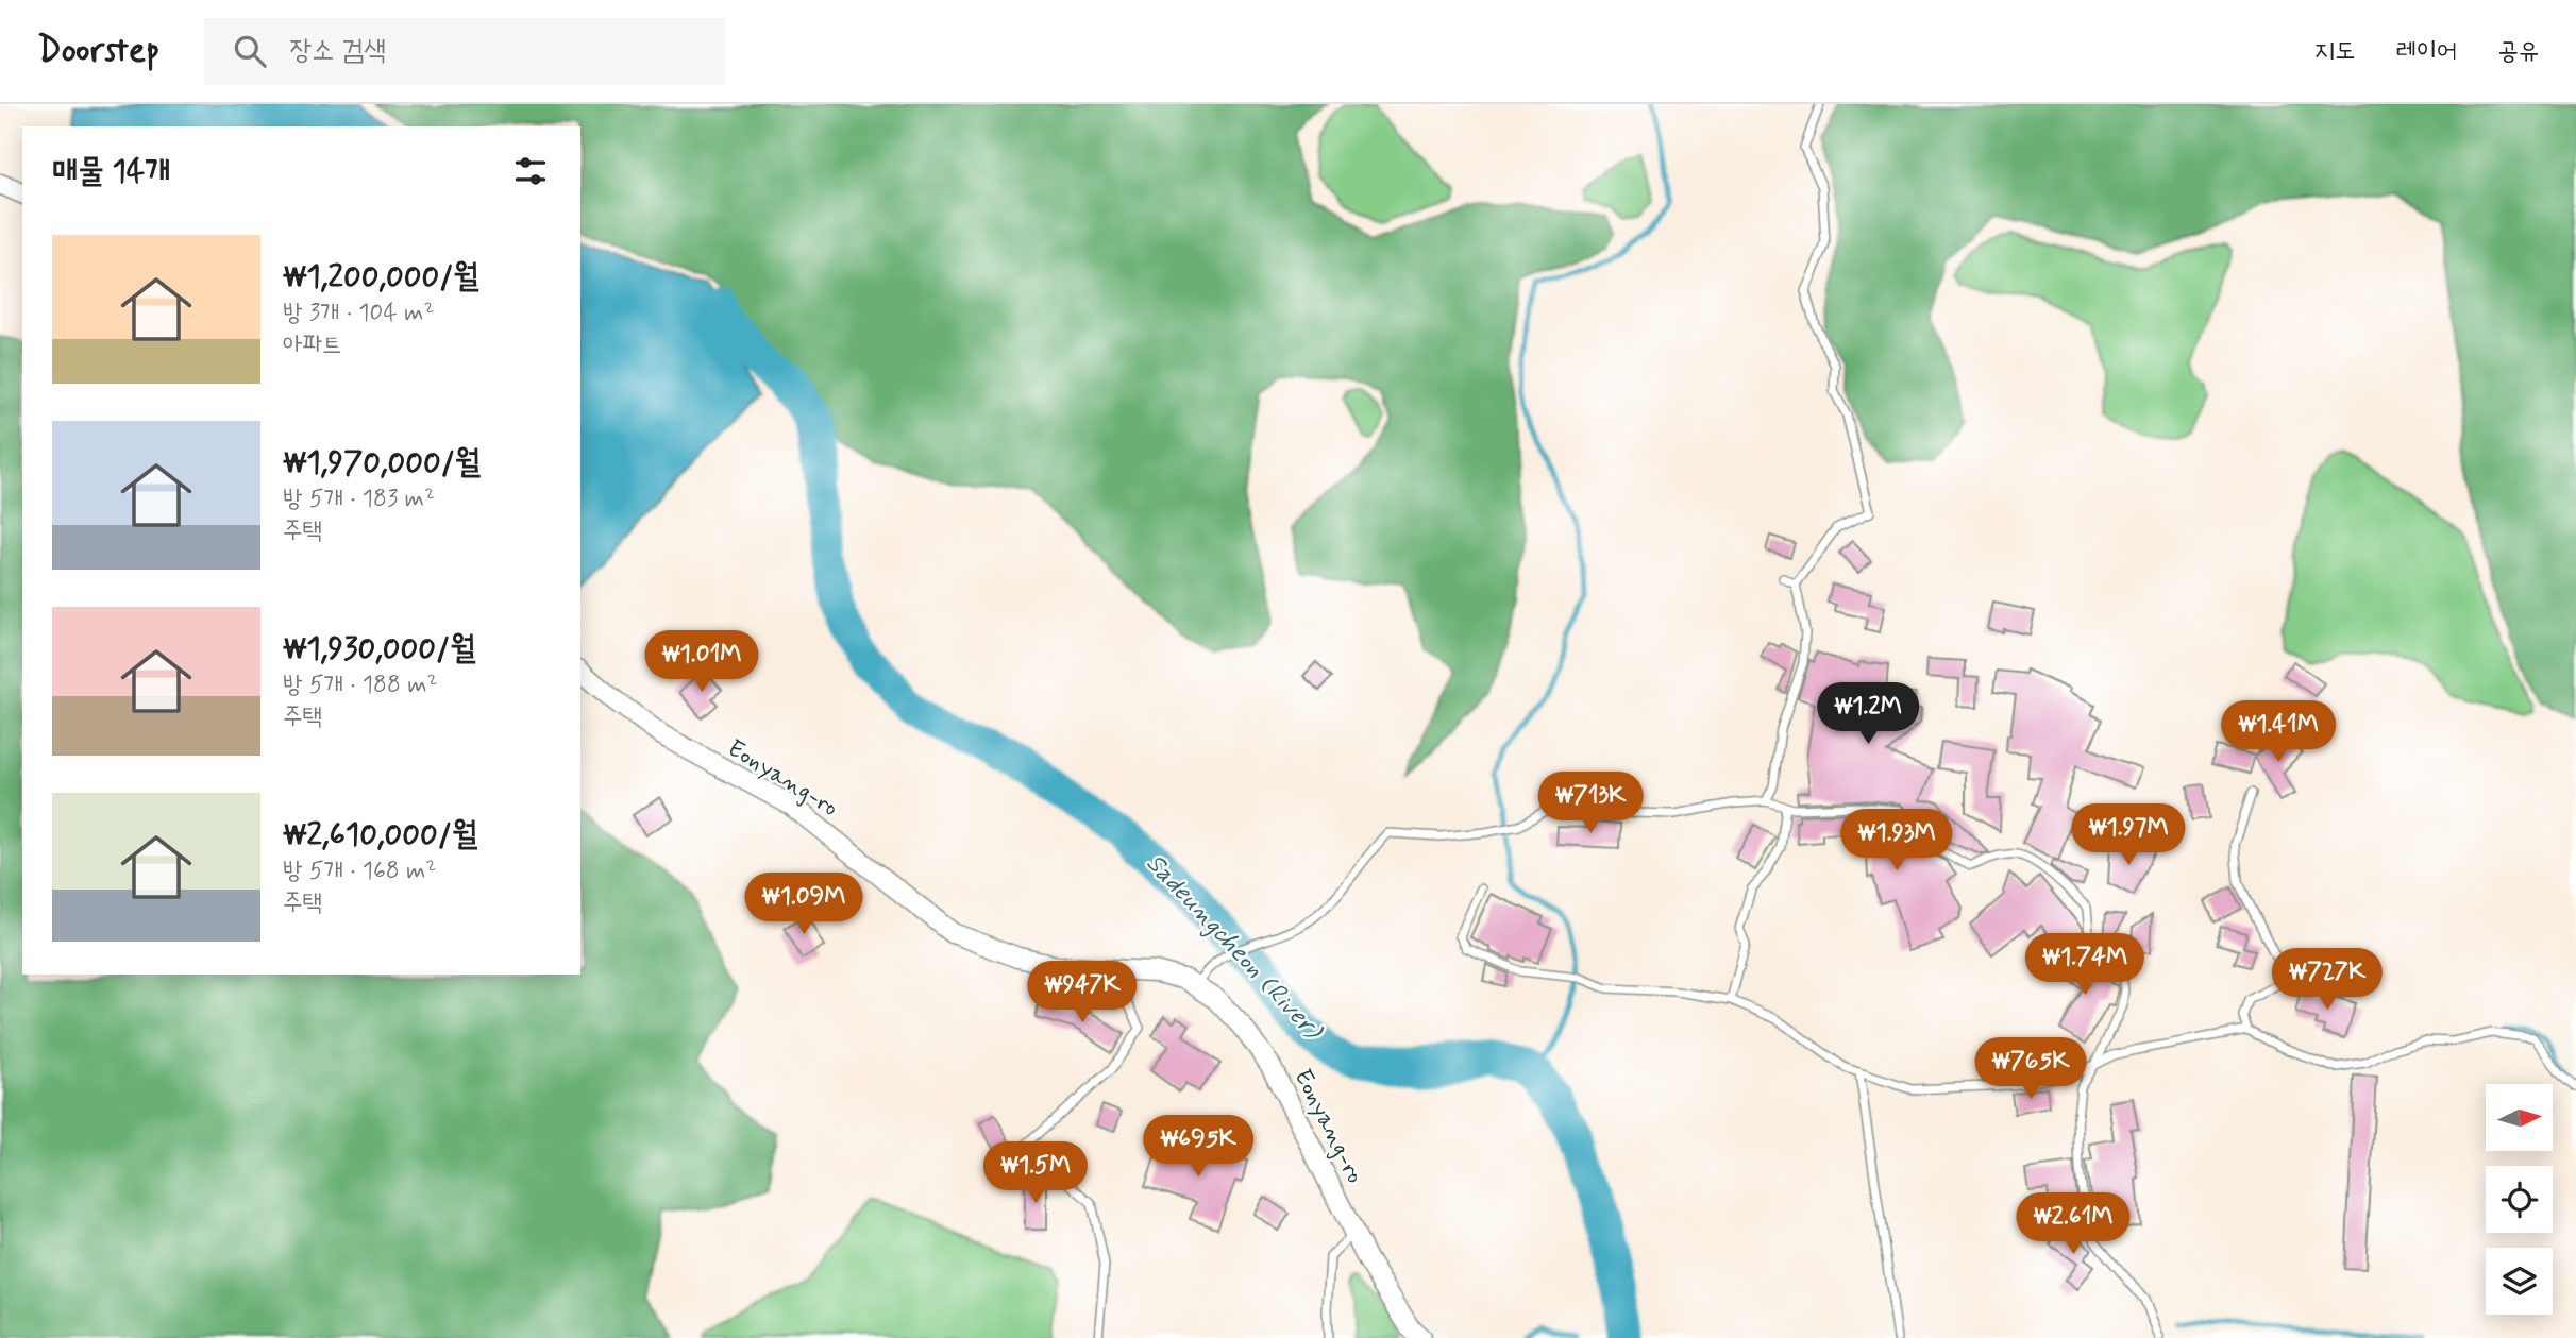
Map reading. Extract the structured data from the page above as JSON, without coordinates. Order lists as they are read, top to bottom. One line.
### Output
{"streets":{"street":["Eonyang-ro"]},"water":["Sadeungcheon (River)"],"north":"right","page":{"header":"Doorstep","search":"장소 검색","nav":["지도","레이어","공유"],"heading":"매물 14개","list":[{"name":"₩1,200,000/월","note":"방 3개 · 104 m² · 아파트"},{"name":"₩1,970,000/월","note":"방 5개 · 183 m² · 주택"},{"name":"₩1,930,000/월","note":"방 5개 · 188 m² · 주택"},{"name":"₩2,610,000/월","note":"방 5개 · 168 m² · 주택"}],"price":["₩1.01M","₩1.2M","₩1.41M","₩713K","₩1.97M","₩1.93M","₩1.09M","₩1.74M","₩727K","₩947K","₩765K","₩695K","₩1.5M","₩2.61M"]}}
